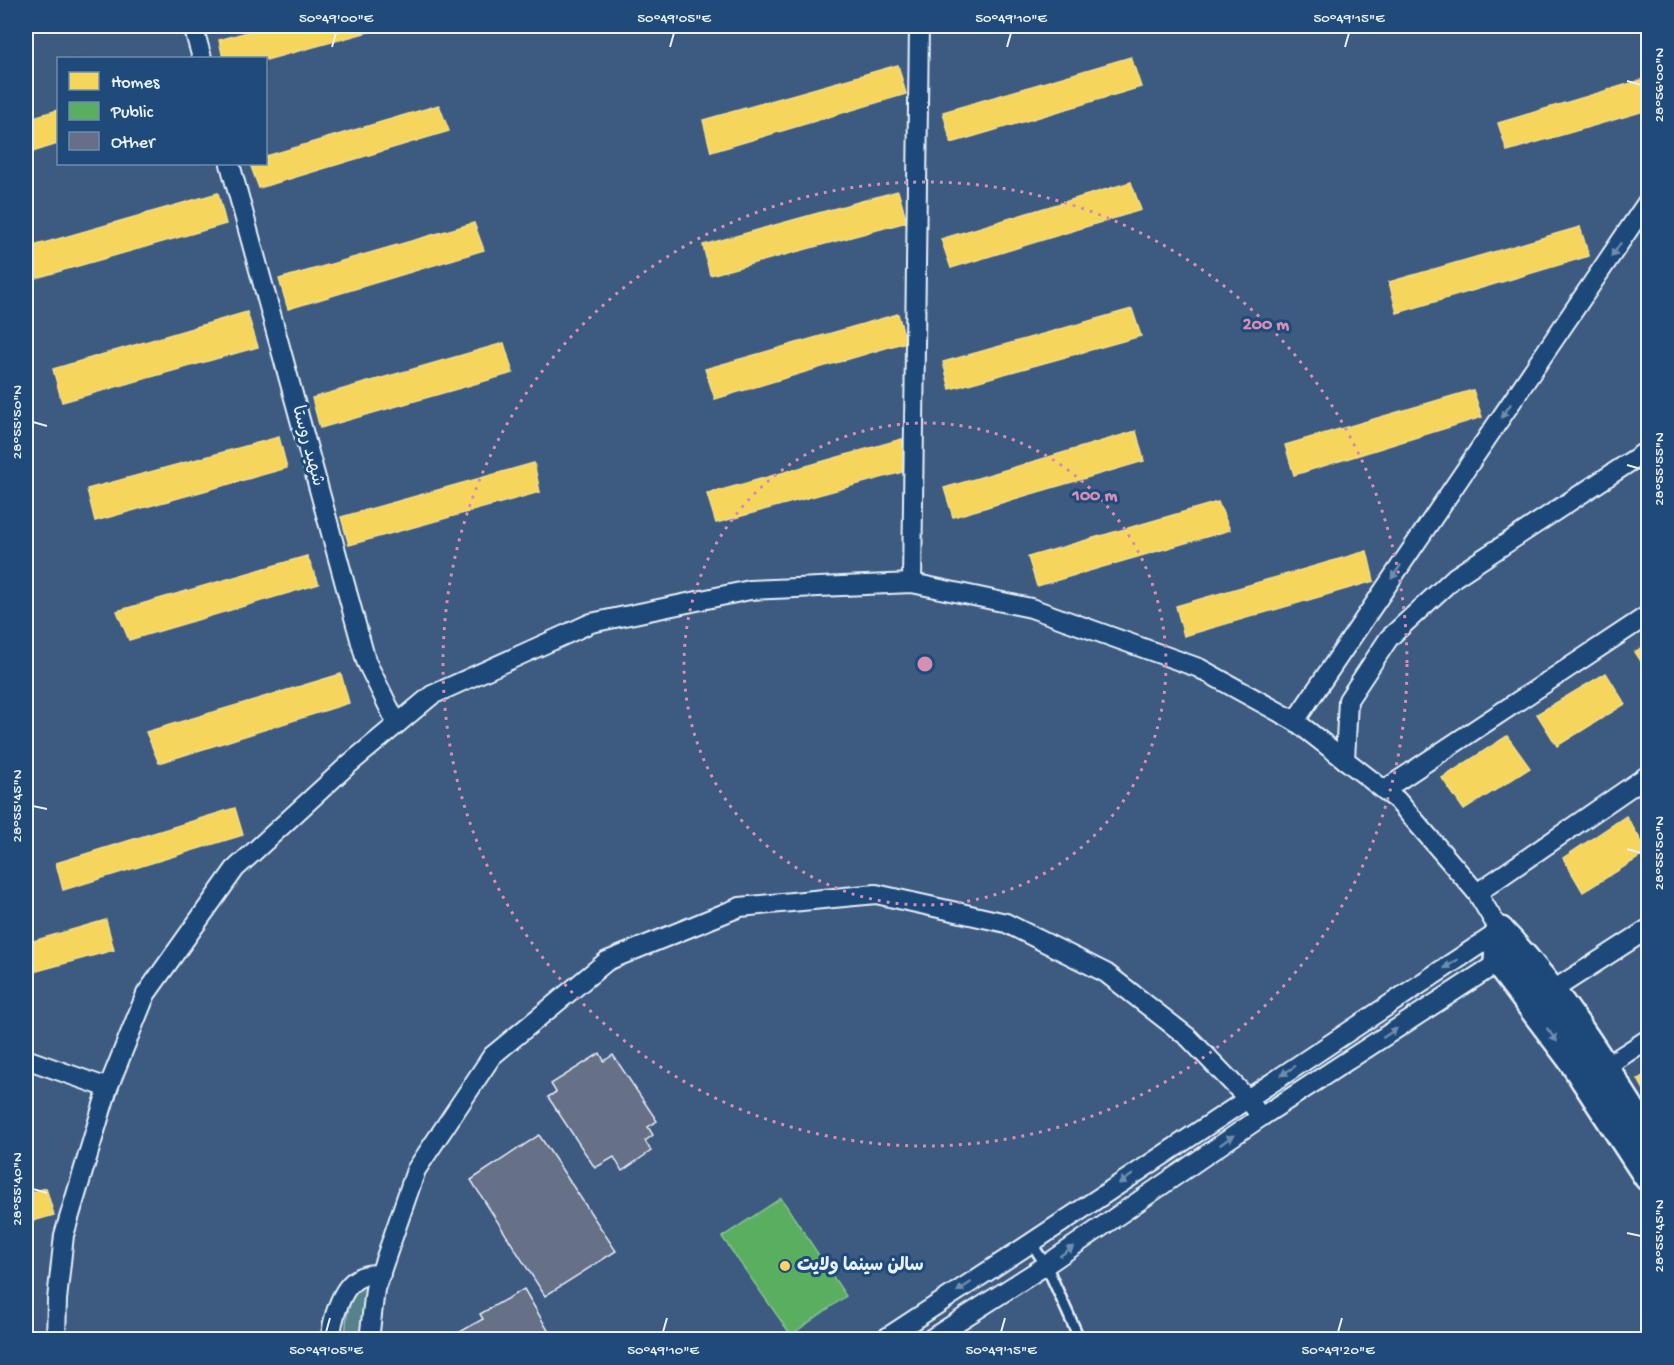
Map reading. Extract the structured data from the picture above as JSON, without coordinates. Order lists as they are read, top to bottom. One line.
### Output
{"streets":{"street":["شهید روستا"]},"places":["سالن سینما ولایت"],"legend":["Homes","Public","Other"],"coordinates":["50°49'00\"E","50°49'05\"E","50°49'10\"E","50°49'15\"E","28°56'00\"N","28°55'50\"N","28°55'55\"N","28°55'45\"N","28°55'40\"N","50°49'20\"E"],"rings":["200 m","100 m"]}
